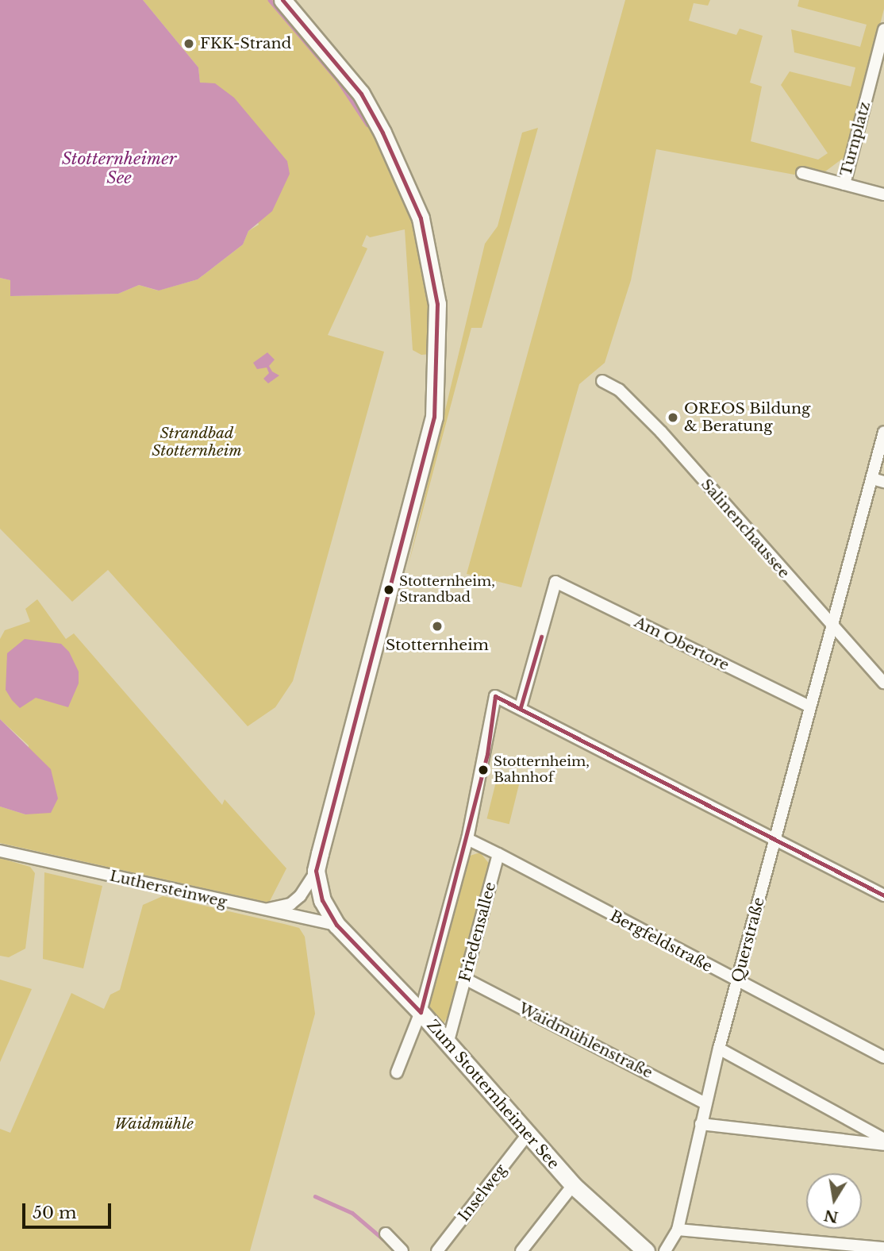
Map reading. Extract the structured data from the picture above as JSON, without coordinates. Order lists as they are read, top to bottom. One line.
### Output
{"streets":{"street":["Turnplatz","Salinenchaussee","Am Obertore","Luthersteinweg","Friedensallee","Querstraße","Bergfeldstraße","Waidmühlenstraße","Zum Stotternheimer See","Inselweg"]},"crossings":[["Salinenchaussee","Querstraße"],["Am Obertore","Querstraße"],["Luthersteinweg","Zum Stotternheimer See"],["Friedensallee","Bergfeldstraße"],["Friedensallee","Waidmühlenstraße"],["Friedensallee","Zum Stotternheimer See"],["Querstraße","Bergfeldstraße"],["Querstraße","Waidmühlenstraße"],["Zum Stotternheimer See","Inselweg"]],"water":["Stotternheimer See"],"parks":["Strandbad Stotternheim","Waidmühle"],"places":["FKK-Strand","OREOS Bildung & Beratung","Stotternheim, Strandbad","Stotternheim","Stotternheim, Bahnhof"],"scale_bar":"50 m","north":"bottom"}
